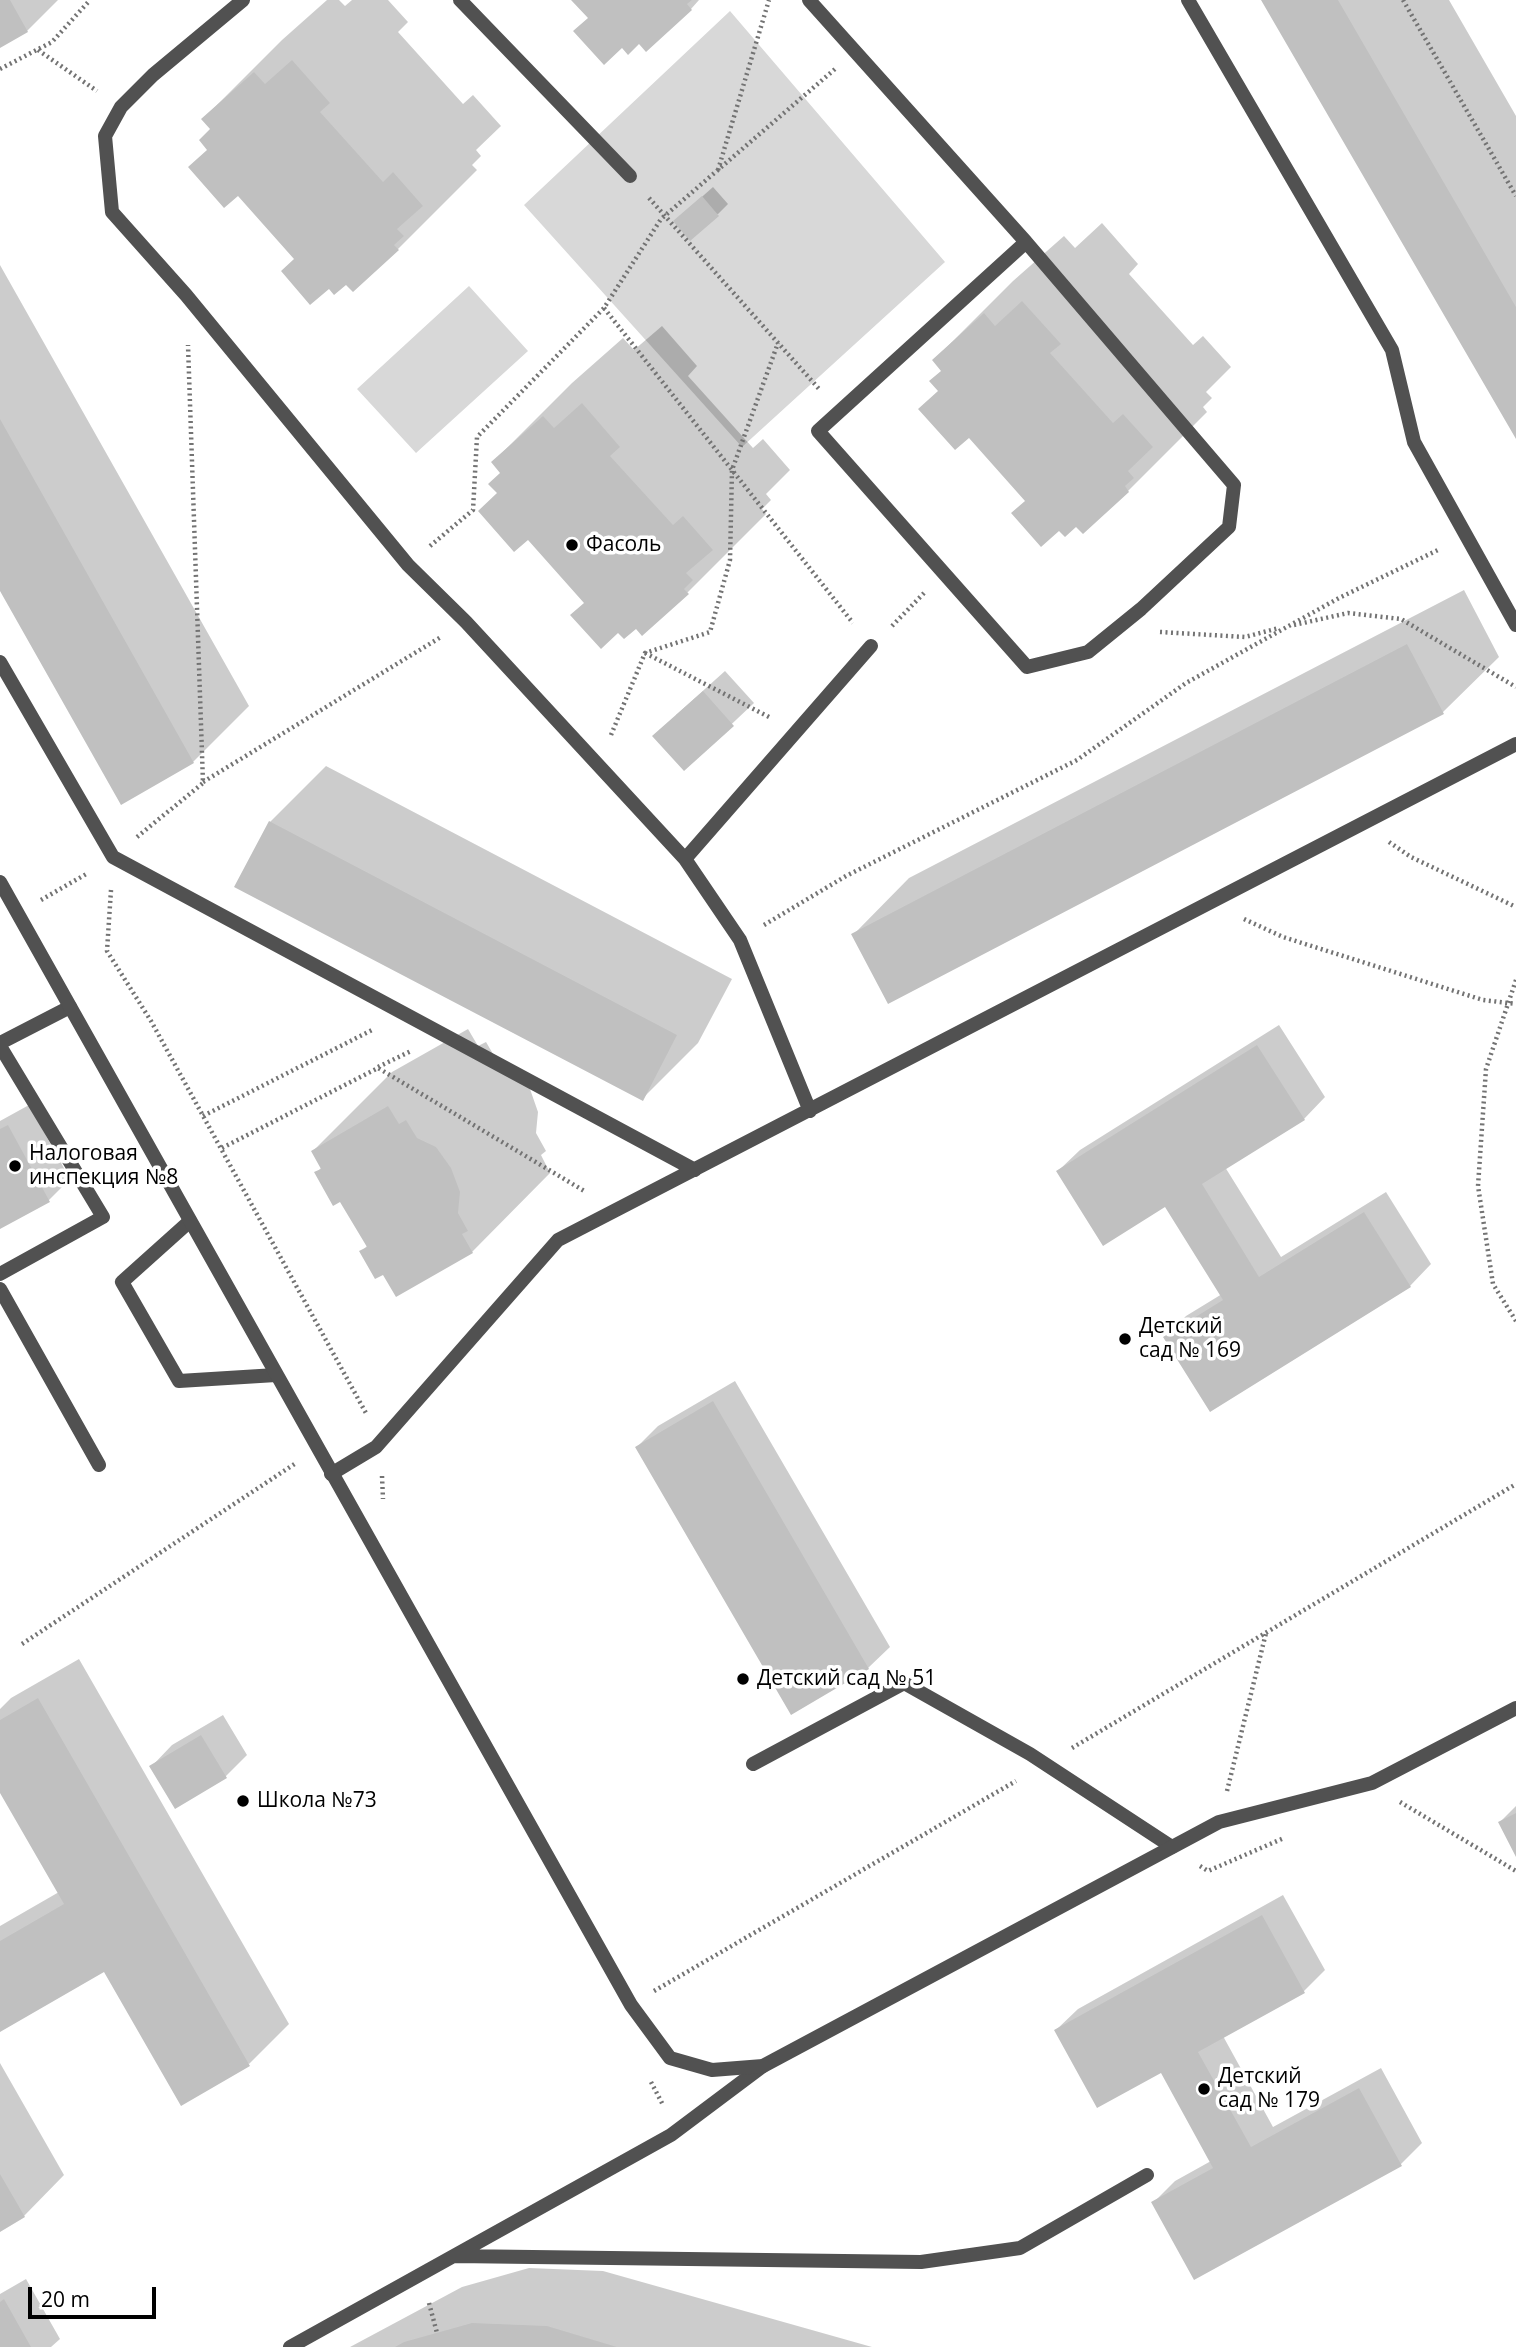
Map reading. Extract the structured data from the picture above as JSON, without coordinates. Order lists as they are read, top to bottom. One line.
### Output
{"places":["Фасоль","Налоговая инспекция №8","Детский сад № 169","Детский сад № 51","Школа №73","Детский сад № 179"],"scale_bar":"20 m"}
